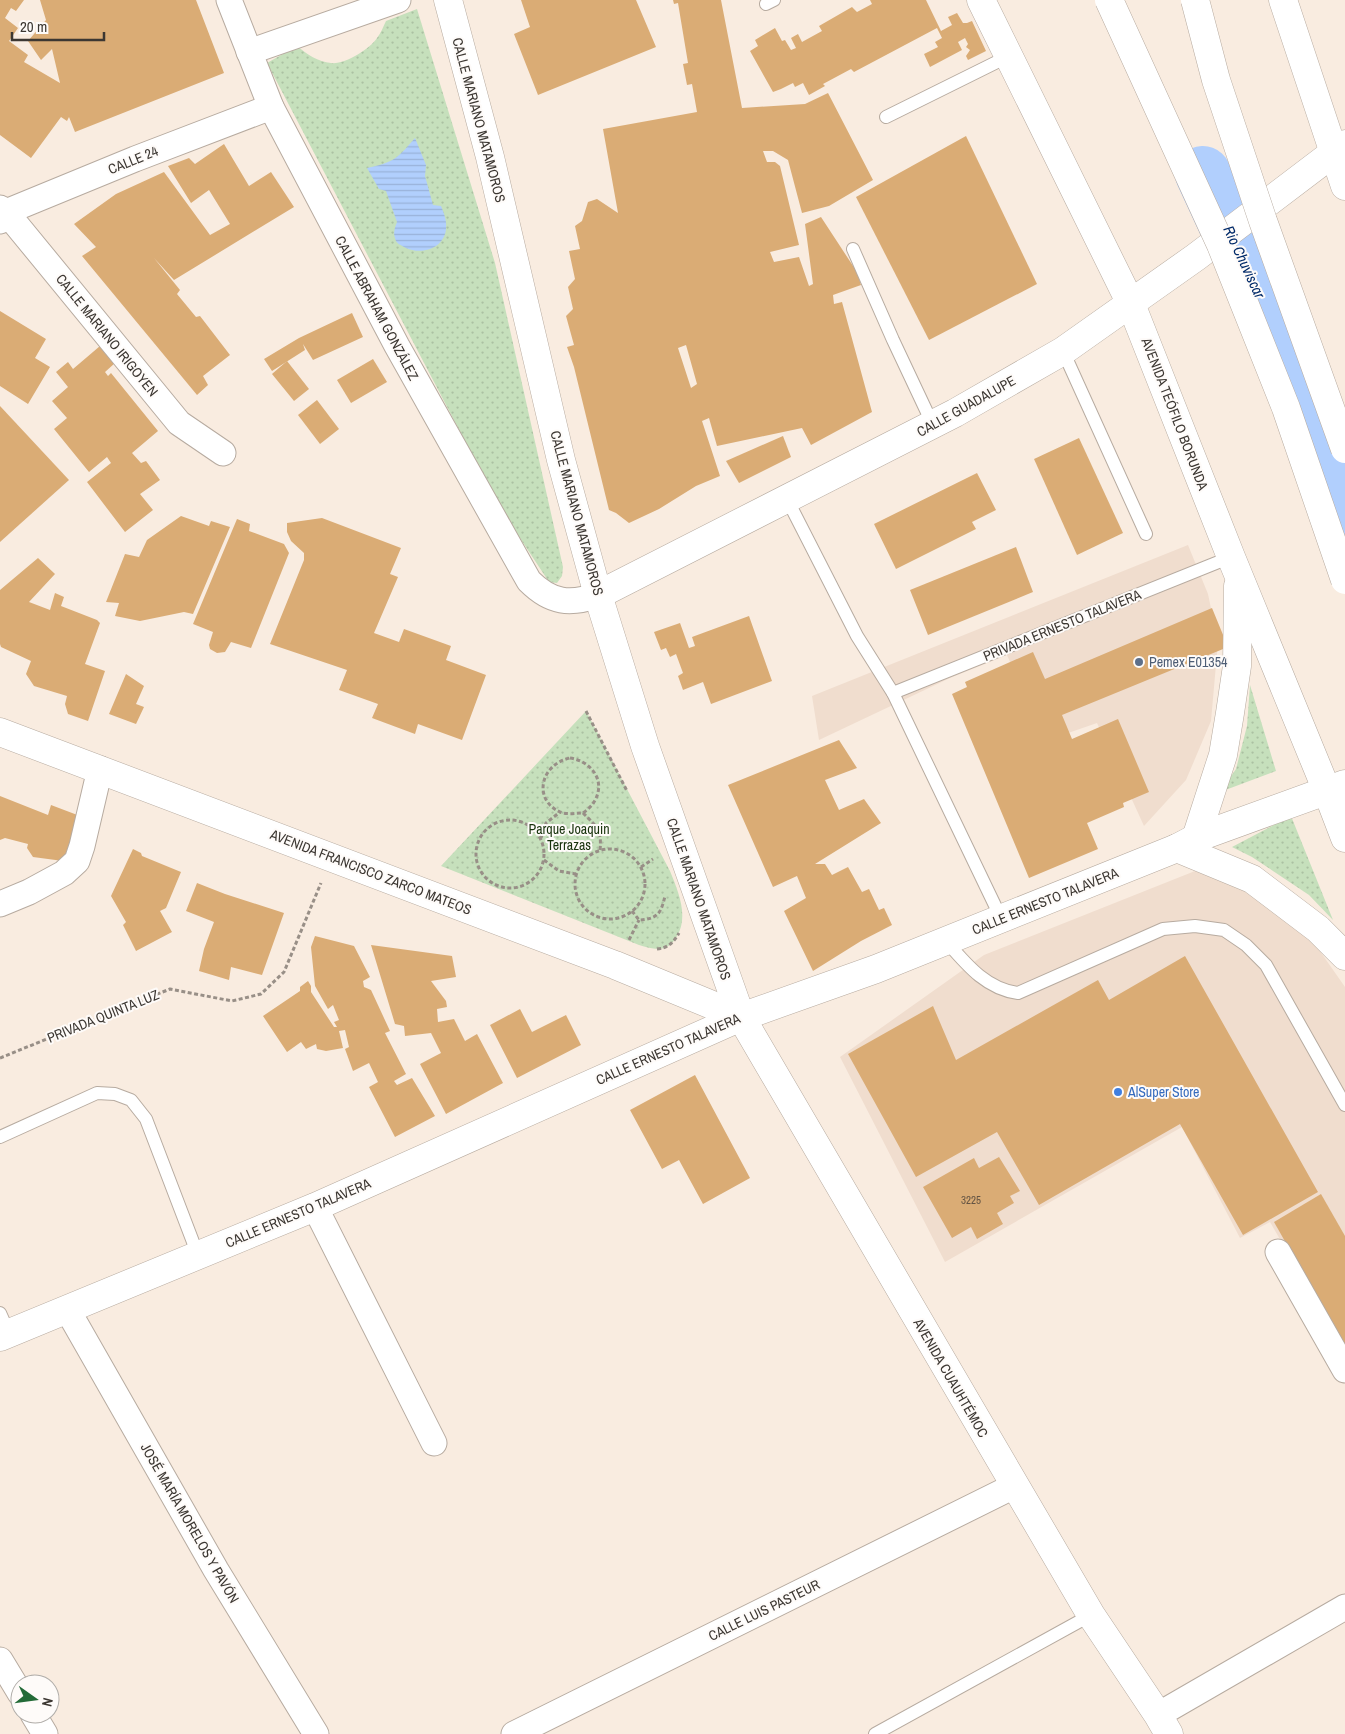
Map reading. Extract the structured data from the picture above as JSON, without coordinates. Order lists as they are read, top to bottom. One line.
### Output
{"streets":{"main road":["CALLE MARIANO MATAMOROS","CALLE GUADALUPE","AVENIDA TEÓFILO BORUNDA","AVENIDA FRANCISCO ZARCO MATEOS","CALLE ERNESTO TALAVERA","AVENIDA CUAUHTÉMOC"],"street":["CALLE 24","CALLE ABRAHAM GONZÁLEZ","CALLE MARIANO IRIGOYEN","JOSÉ MARÍA MORELOS Y PAVÓN","CALLE LUIS PASTEUR"],"lane":["PRIVADA ERNESTO TALAVERA"],"path":["PRIVADA QUINTA LUZ"]},"crossings":[["CALLE MARIANO MATAMOROS","CALLE GUADALUPE"],["CALLE MARIANO MATAMOROS","AVENIDA FRANCISCO ZARCO MATEOS"],["CALLE MARIANO MATAMOROS","CALLE ERNESTO TALAVERA"],["CALLE MARIANO MATAMOROS","AVENIDA CUAUHTÉMOC"],["CALLE 24","CALLE ABRAHAM GONZÁLEZ"],["CALLE 24","CALLE MARIANO IRIGOYEN"],["CALLE ABRAHAM GONZÁLEZ","CALLE GUADALUPE"],["CALLE GUADALUPE","AVENIDA TEÓFILO BORUNDA"],["AVENIDA TEÓFILO BORUNDA","PRIVADA ERNESTO TALAVERA"],["AVENIDA TEÓFILO BORUNDA","CALLE ERNESTO TALAVERA"],["AVENIDA FRANCISCO ZARCO MATEOS","CALLE ERNESTO TALAVERA"],["AVENIDA FRANCISCO ZARCO MATEOS","PRIVADA QUINTA LUZ"],["AVENIDA FRANCISCO ZARCO MATEOS","AVENIDA CUAUHTÉMOC"],["CALLE ERNESTO TALAVERA","AVENIDA CUAUHTÉMOC"],["CALLE ERNESTO TALAVERA","JOSÉ MARÍA MORELOS Y PAVÓN"],["AVENIDA CUAUHTÉMOC","CALLE LUIS PASTEUR"]],"water":["Rio Chuviscar"],"parks":["Parque Joaquin Terrazas"],"places":["Pemex E01354","AlSuper Store"],"house_numbers":["3225"],"scale_bar":"20 m","north":"right"}
